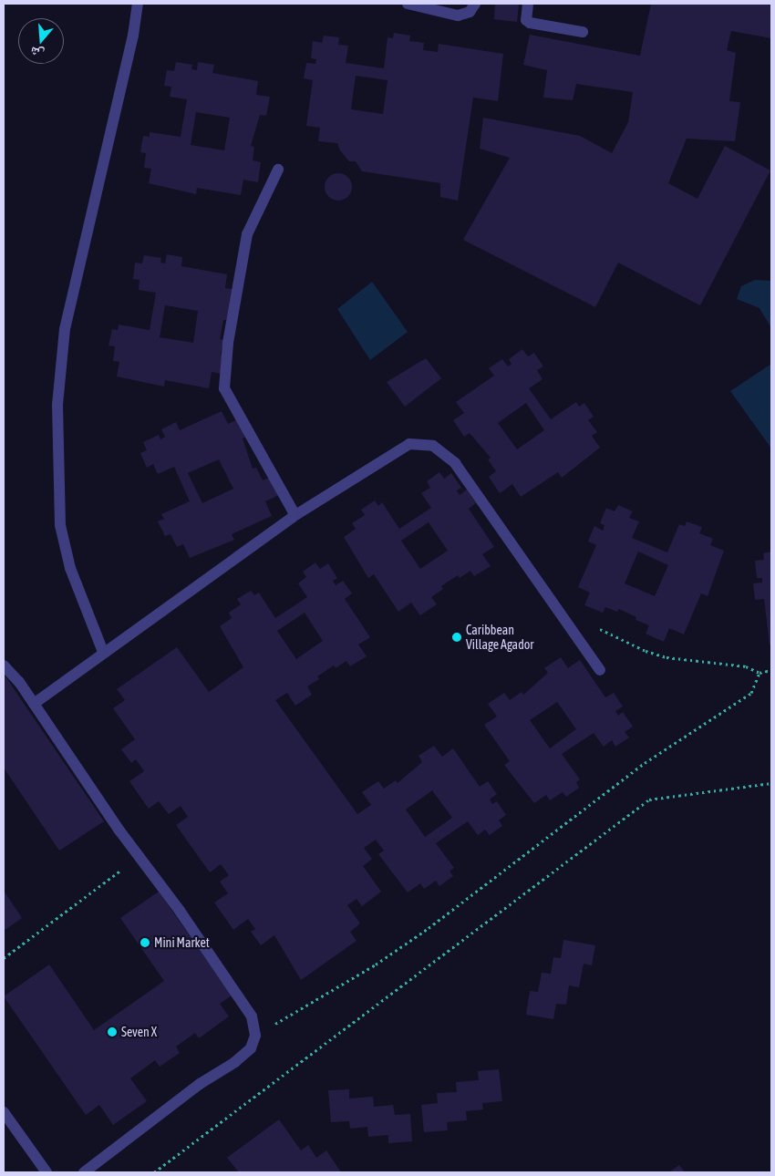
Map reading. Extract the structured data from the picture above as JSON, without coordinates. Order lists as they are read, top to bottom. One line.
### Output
{"places":["Caribbean Village Agador","Mini Market","Seven X"],"north":"bottom"}
